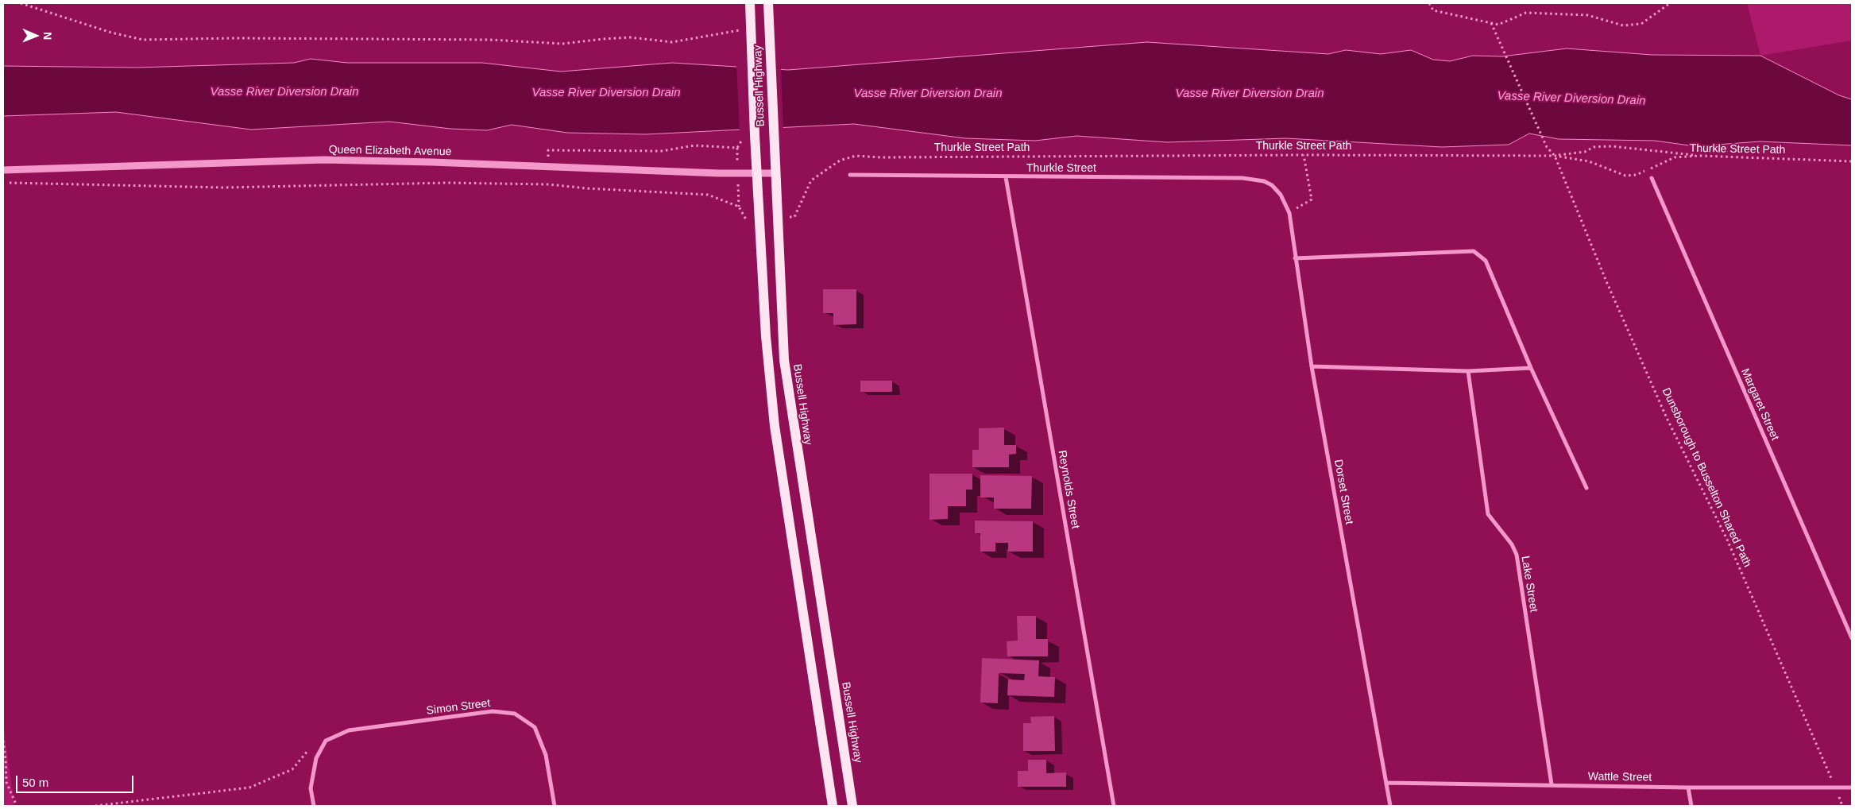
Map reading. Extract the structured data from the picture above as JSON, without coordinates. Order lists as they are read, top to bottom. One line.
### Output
{"streets":{"main road":["Bussell Highway"],"street":["Queen Elizabeth Avenue","Thurkle Street","Margaret Street","Reynolds Street","Dorset Street","Lake Street","Simon Street","Wattle Street"],"path":["Thurkle Street Path","Dunsborough to Busselton Shared Path"]},"crossings":[["Bussell Highway","Thurkle Street Path"],["Bussell Highway","Queen Elizabeth Avenue"],["Thurkle Street Path","Dunsborough to Busselton Shared Path"],["Thurkle Street","Reynolds Street"],["Thurkle Street","Dorset Street"],["Dunsborough to Busselton Shared Path","Wattle Street"],["Dorset Street","Wattle Street"],["Lake Street","Wattle Street"]],"water":["Vasse River Diversion Drain"],"scale_bar":"50 m","north":"right"}
